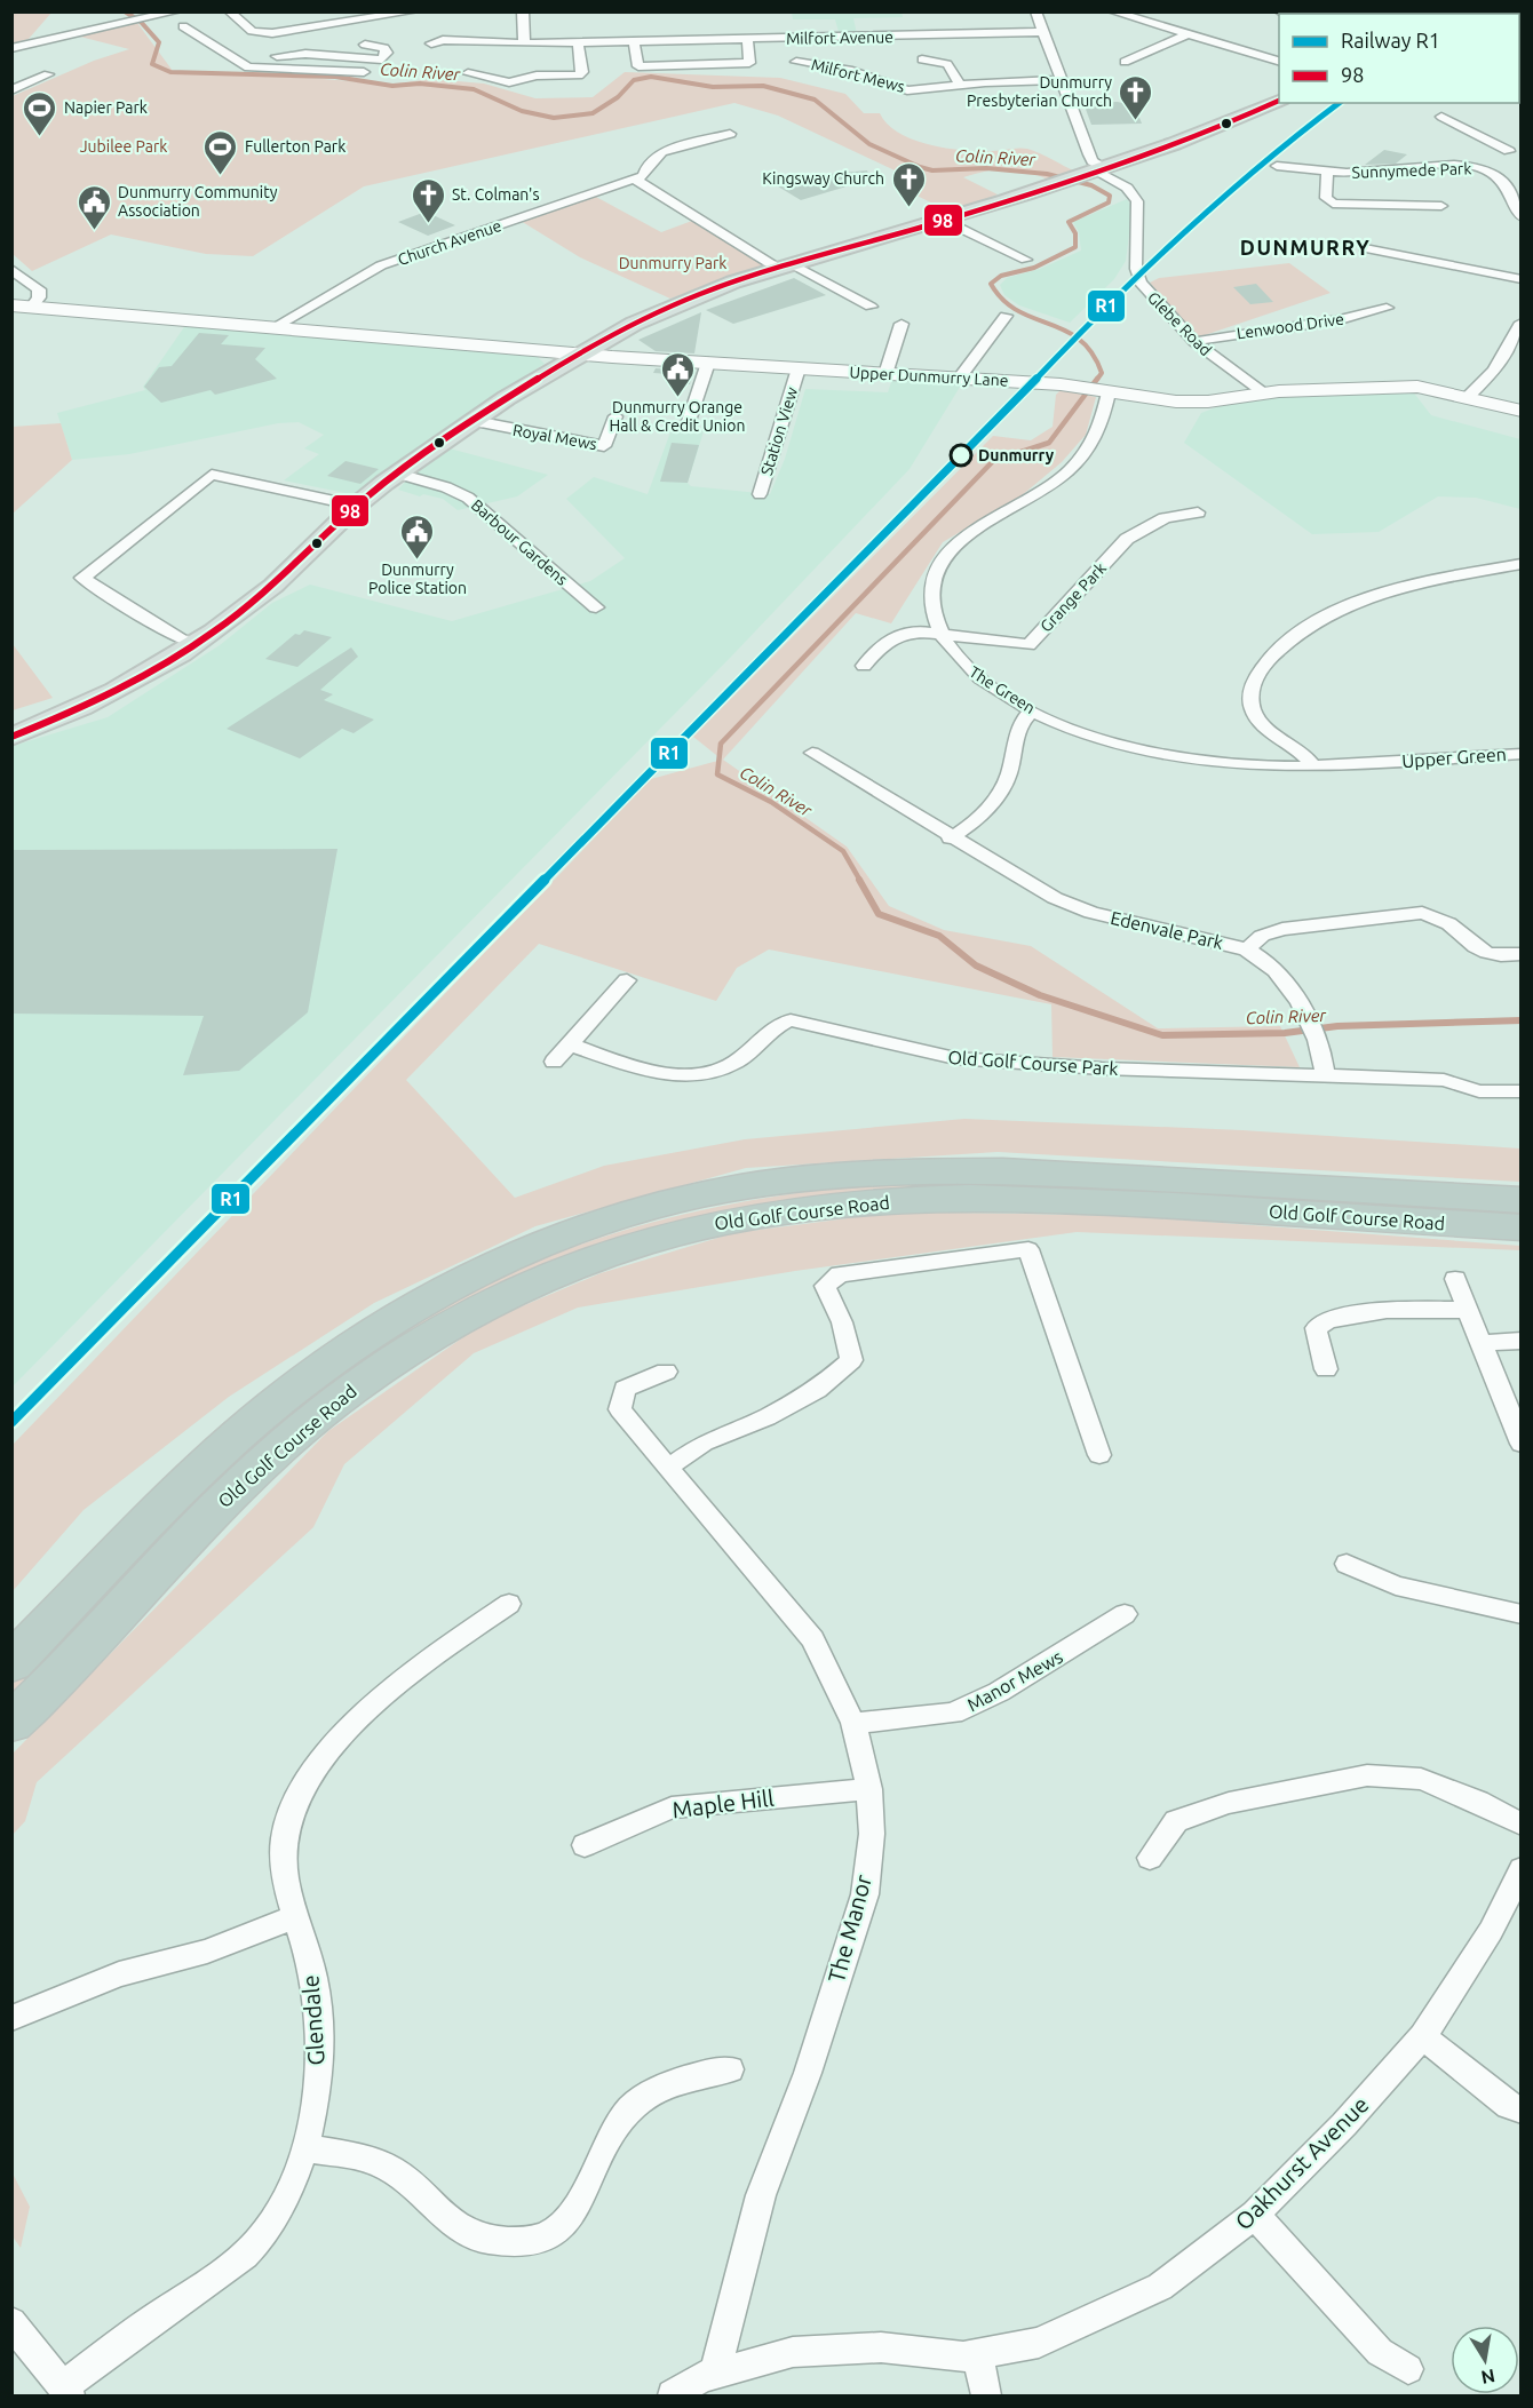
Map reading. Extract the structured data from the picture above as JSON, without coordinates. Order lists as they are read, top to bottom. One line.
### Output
{"streets":{"highway":["Old Golf Course Road"],"street":["Milfort Avenue","Milfort Mews","Sunnymede Park","Church Avenue","Glebe Road","Lenwood Drive","Upper Dunmurry Lane","Station View","Royal Mews","Barbour Gardens","Grange Park","The Green","Upper Green","Edenvale Park","Old Golf Course Park","Manor Mews","Maple Hill","The Manor","Glendale","Oakhurst Avenue"]},"crossings":[["Church Avenue","Upper Dunmurry Lane"],["Glebe Road","Lenwood Drive"],["Glebe Road","Upper Dunmurry Lane"],["Upper Dunmurry Lane","Station View"],["Upper Dunmurry Lane","The Green"],["Grange Park","The Green"],["The Green","Upper Green"],["Edenvale Park","Old Golf Course Park"],["Manor Mews","The Manor"],["Maple Hill","The Manor"],["The Manor","Oakhurst Avenue"]],"districts":["DUNMURRY"],"water":["Colin River"],"parks":["Jubilee Park","Dunmurry Park"],"places":{"church":["Dunmurry Presbyterian Church","Kingsway Church","St. Colman's"],"sports":["Napier Park","Fullerton Park"],"public building":["Dunmurry Community Association","Dunmurry Orange Hall & Credit Union","Dunmurry Police Station"],"other":["Dunmurry"]},"lines":["transit line 98","rail line R1"],"legend":["Railway R1","98"],"north":"bottom"}
